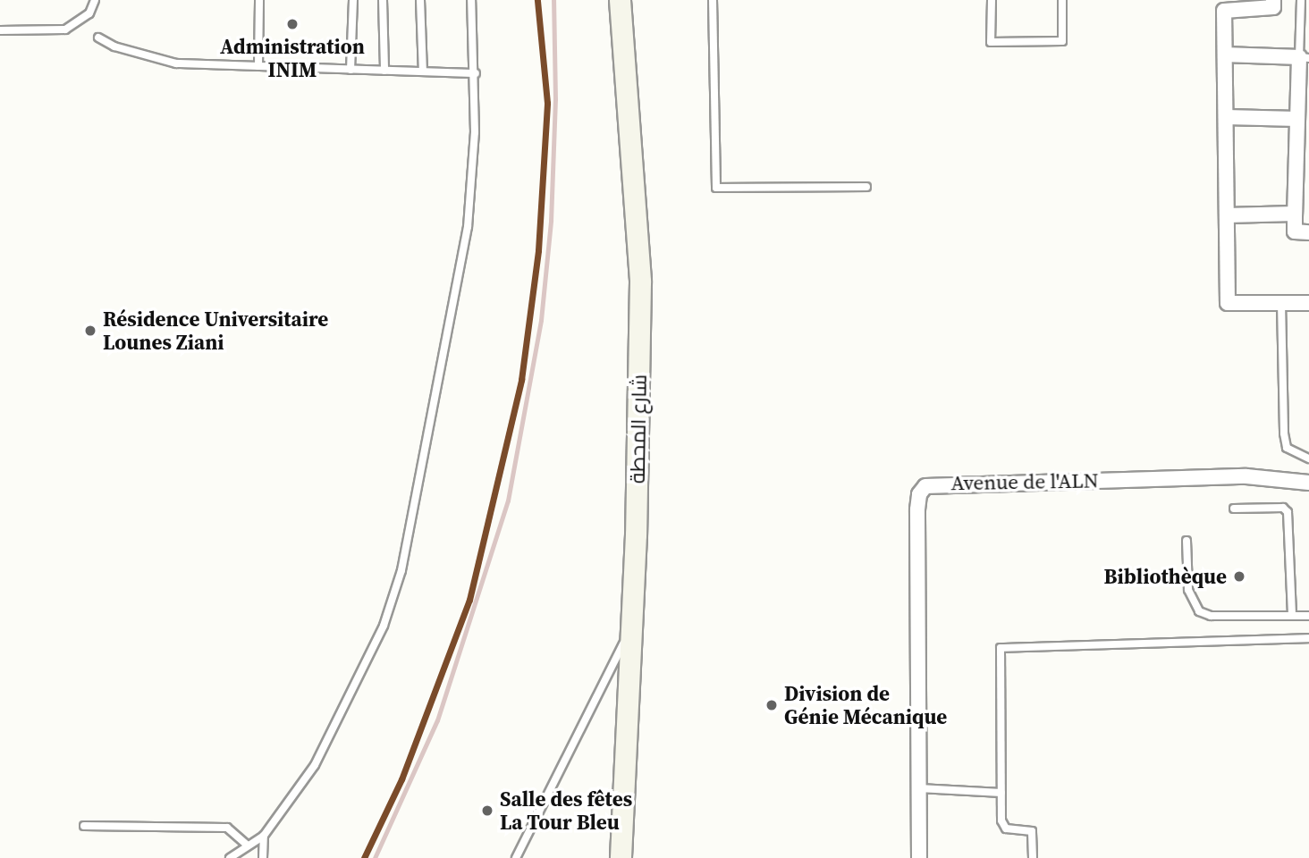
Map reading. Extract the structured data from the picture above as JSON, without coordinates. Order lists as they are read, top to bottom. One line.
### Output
{"streets":{"main road":["شارع المحطة"],"street":["Avenue de l'ALN"]},"places":["Administration INIM","Résidence Universitaire Lounes Ziani","Bibliothèque","Division de Génie Mécanique","Salle des fêtes La Tour Bleu"]}
